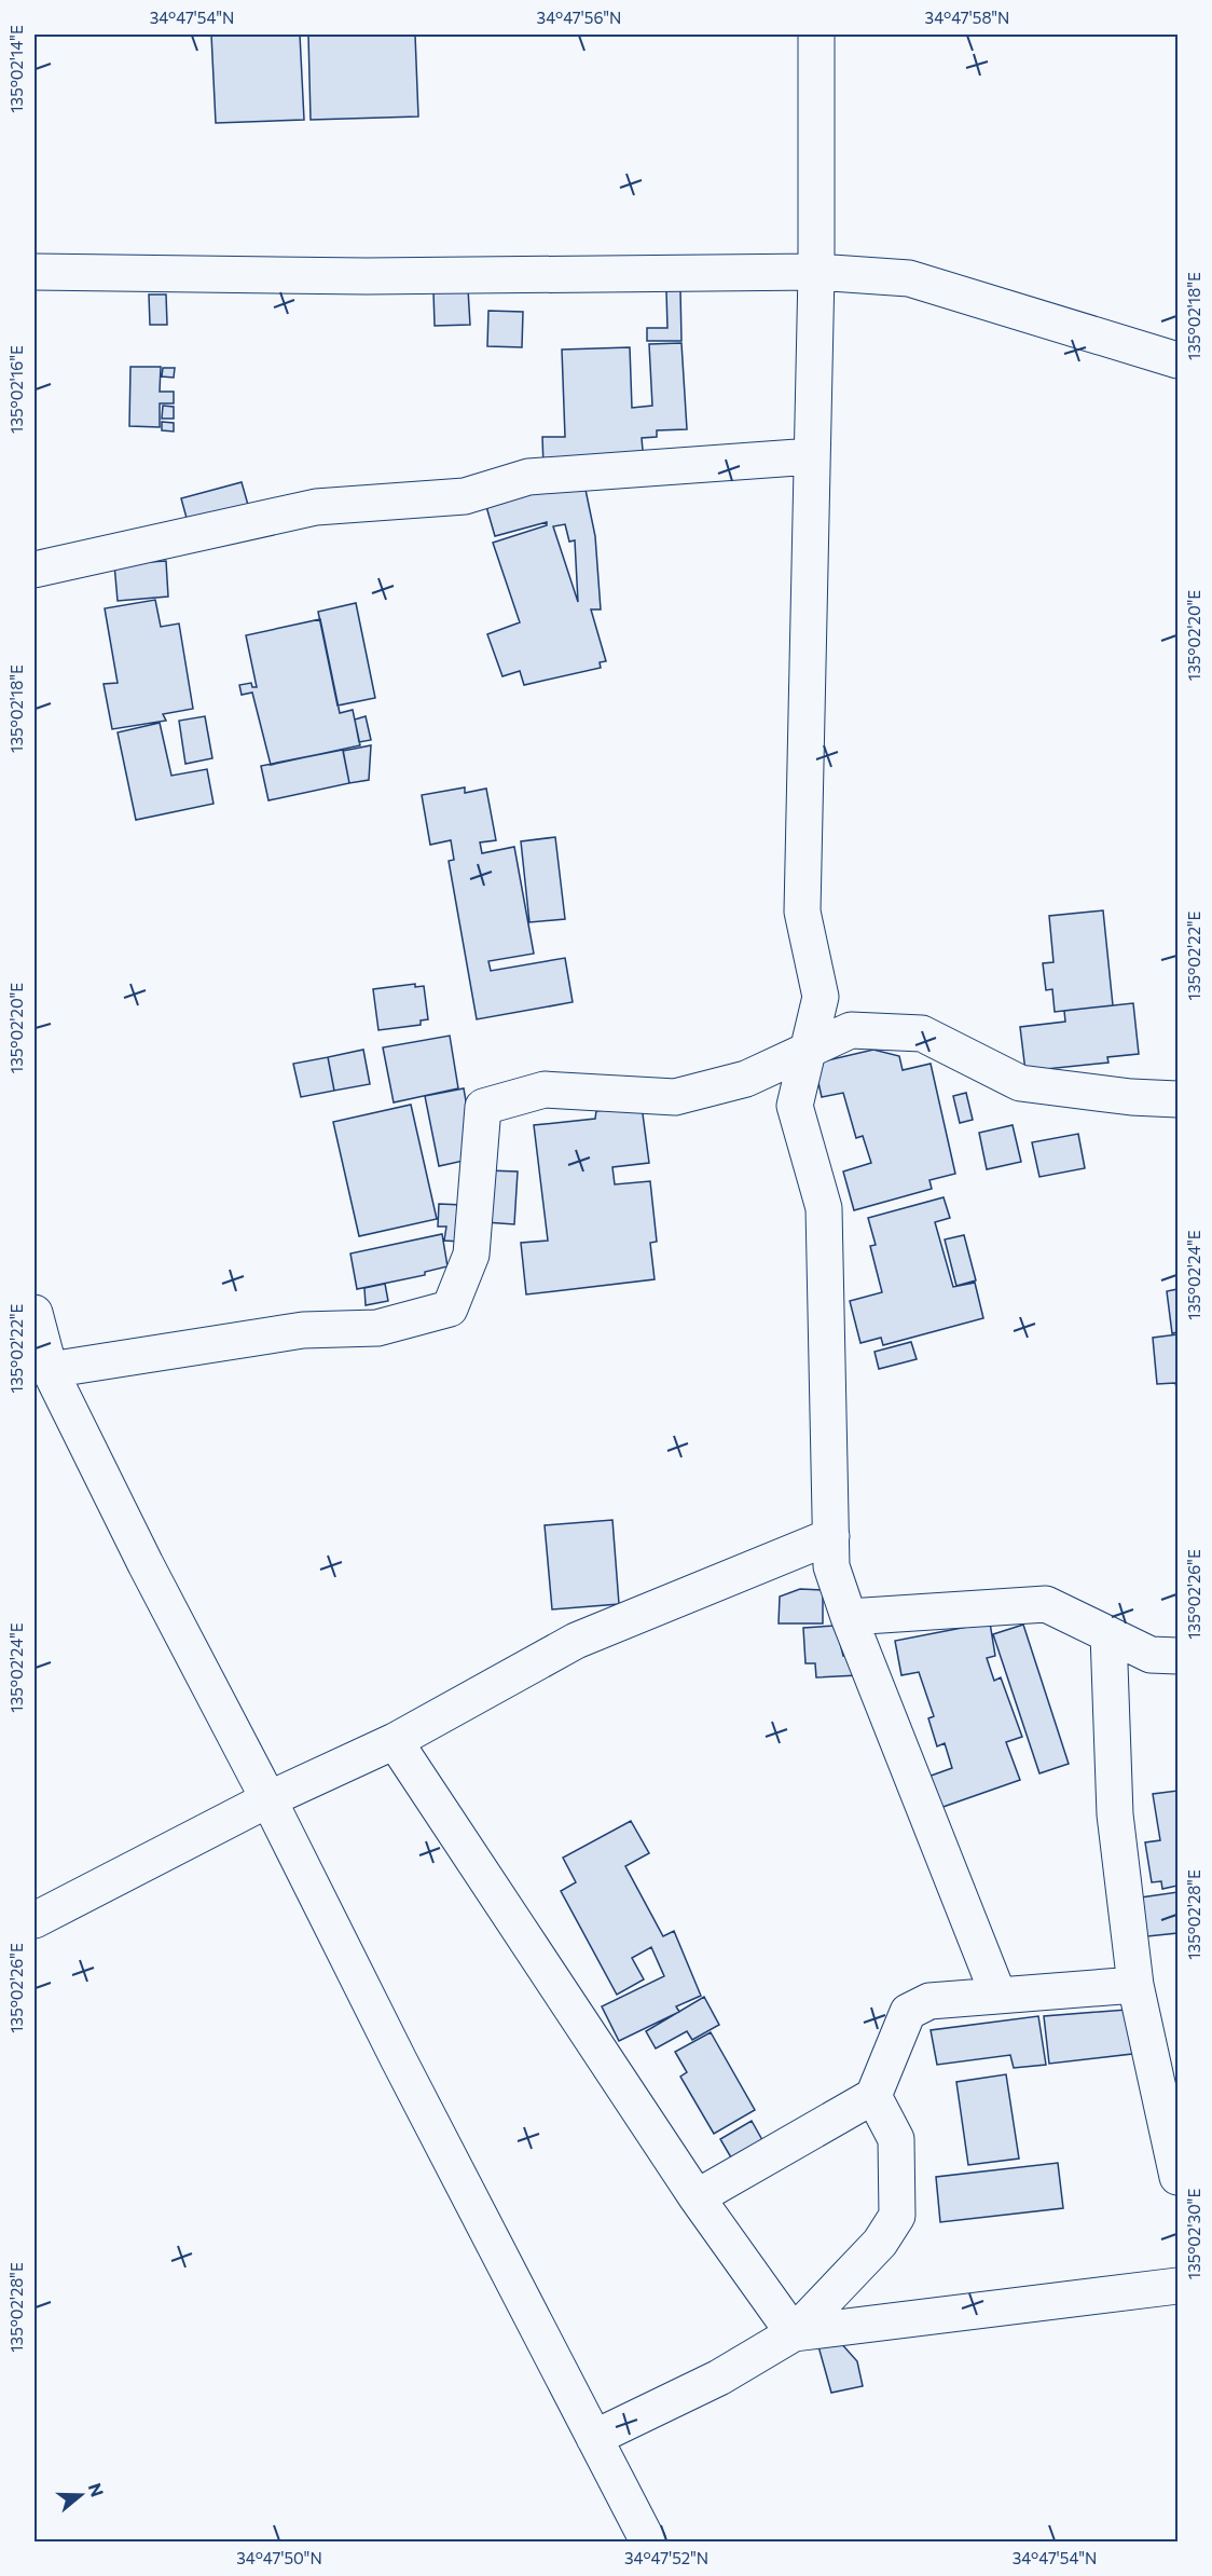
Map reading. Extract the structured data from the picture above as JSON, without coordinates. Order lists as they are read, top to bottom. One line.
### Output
{"north":"right","coordinates":["34°47'54\"N","34°47'56\"N","34°47'58\"N","135°02'14\"E","135°02'18\"E","135°02'16\"E","135°02'20\"E","135°02'22\"E","135°02'24\"E","135°02'26\"E","135°02'28\"E","135°02'30\"E","34°47'50\"N","34°47'52\"N"]}
